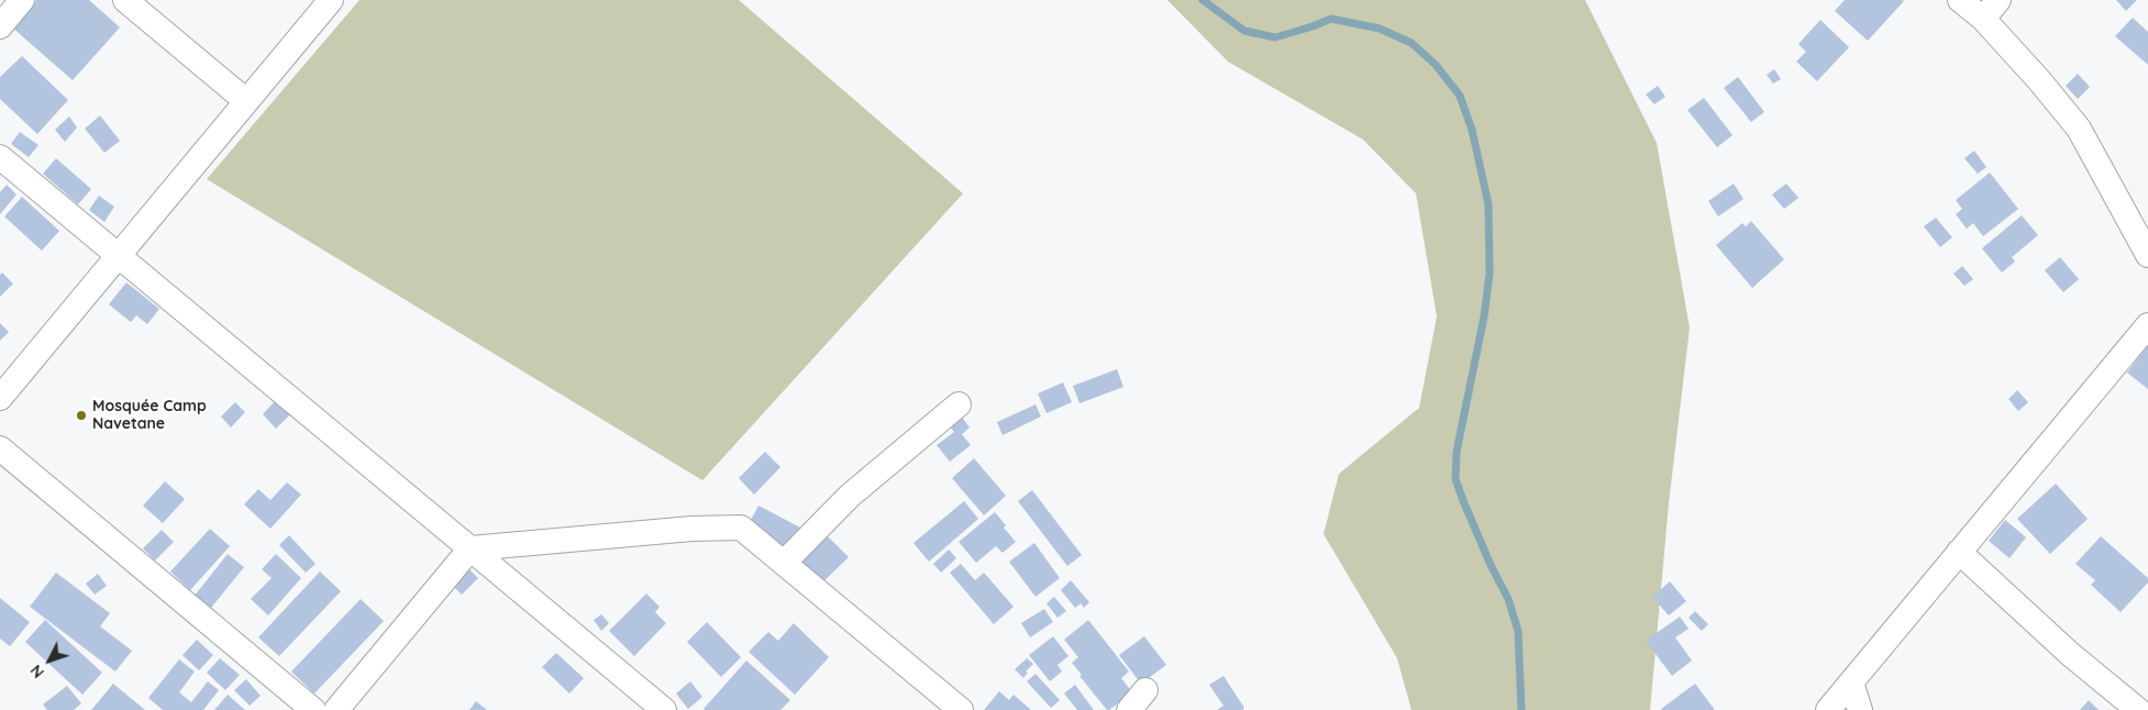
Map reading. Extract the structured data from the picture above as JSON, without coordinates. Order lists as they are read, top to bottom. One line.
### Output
{"places":["Mosquée Camp Navetane"],"north":"bottom left"}
